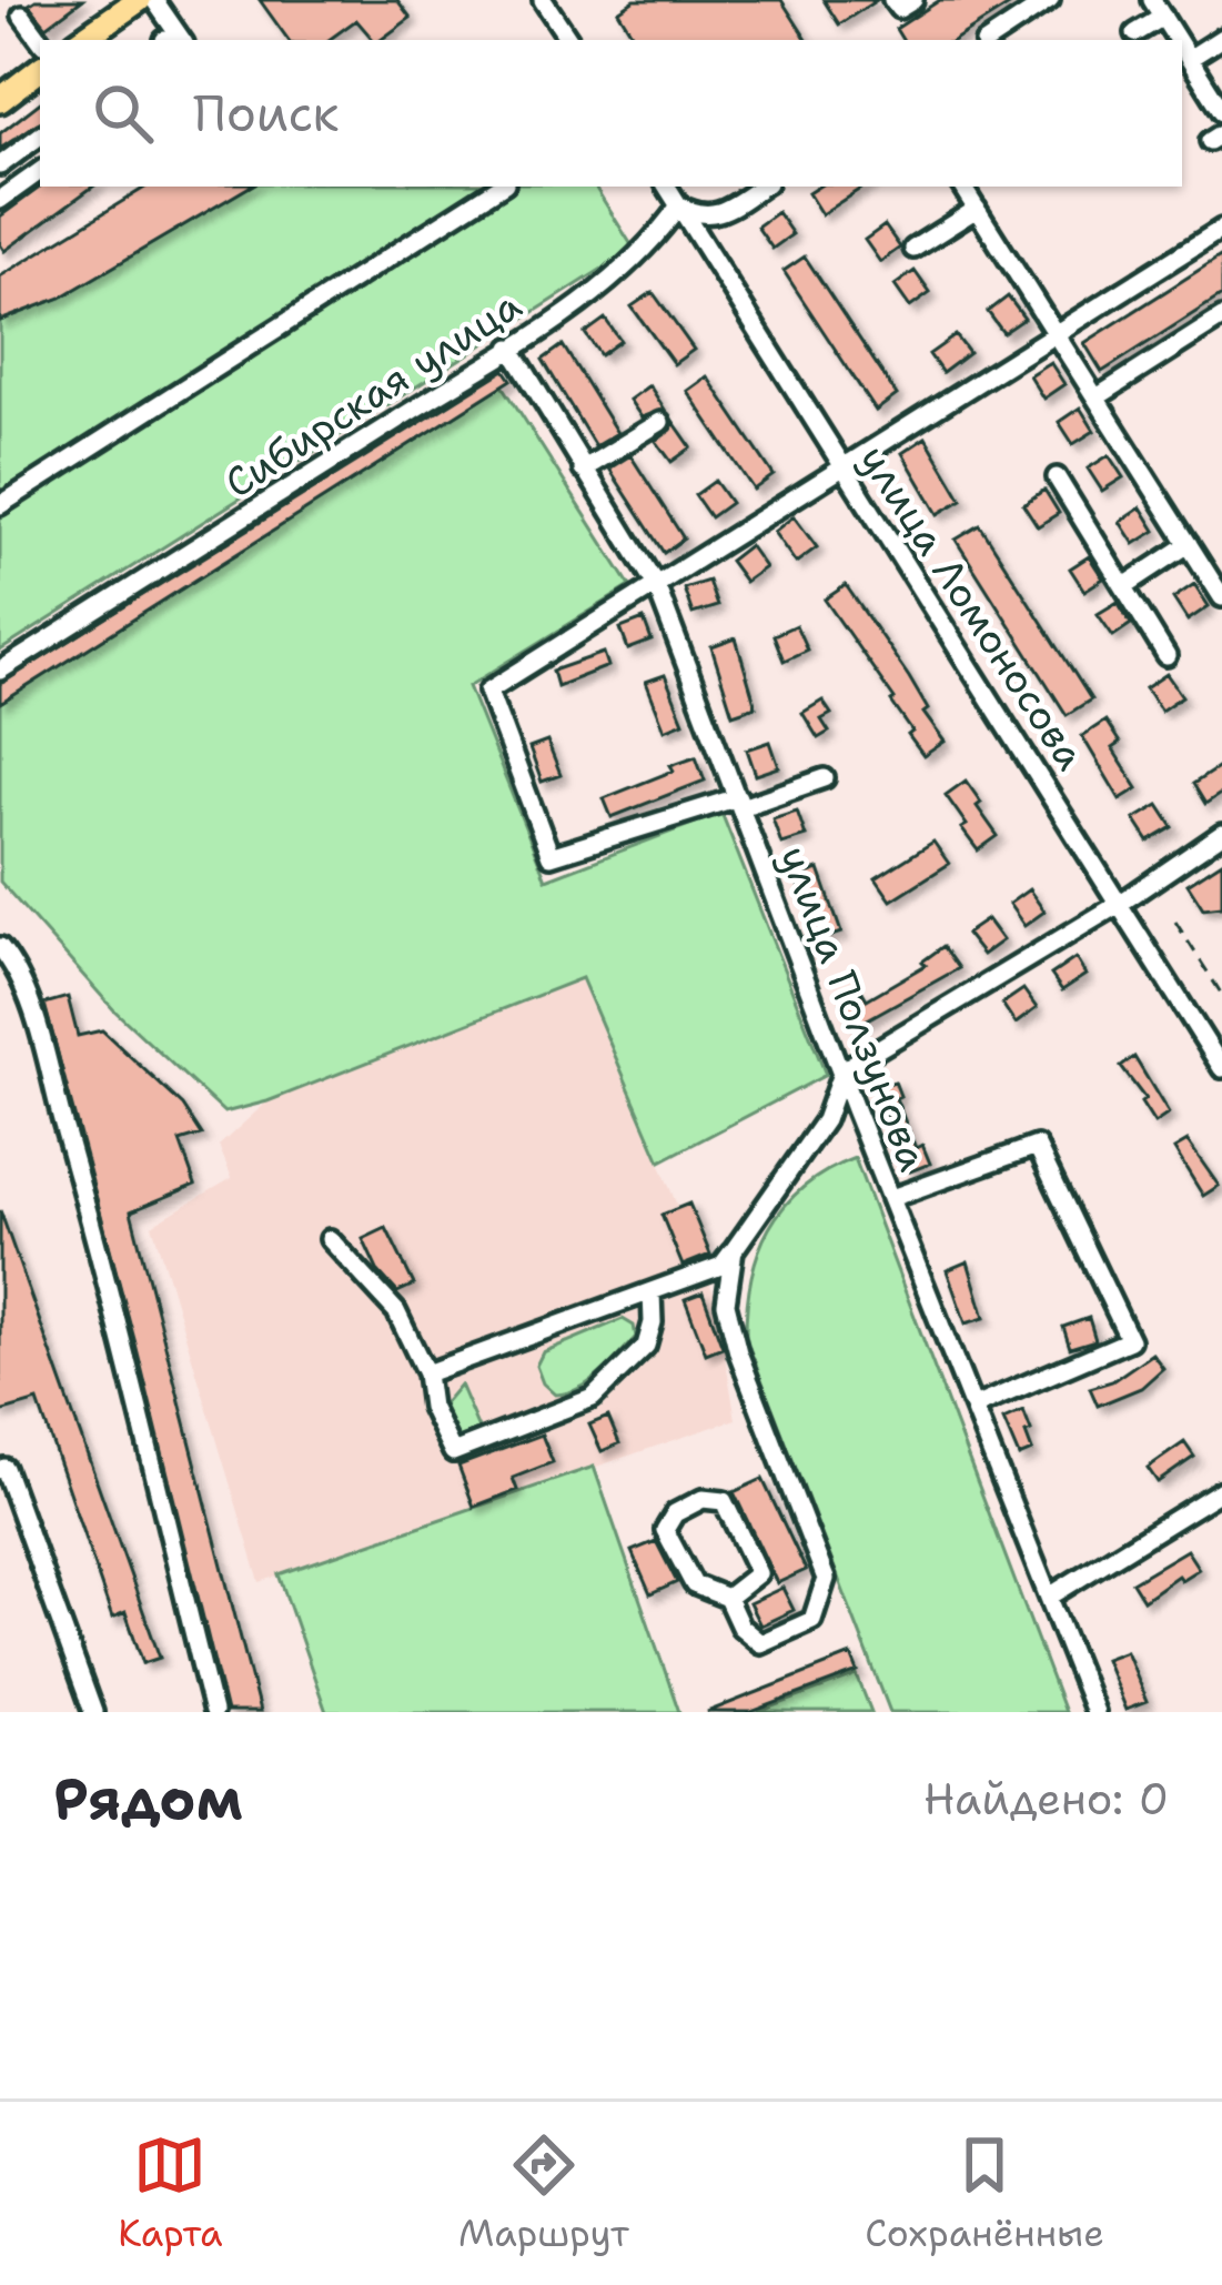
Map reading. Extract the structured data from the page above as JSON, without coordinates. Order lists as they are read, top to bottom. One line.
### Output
{"streets":{"street":["Сибирская улица","улица Ломоносова","улица Ползунова"]},"crossings":[["Сибирская улица","улица Ломоносова"],["Сибирская улица","улица Ползунова"]],"page":{"search":"Поиск","heading":["Рядом","Найдено: 0"],"nav":["Карта","Маршрут","Сохранённые"]}}
